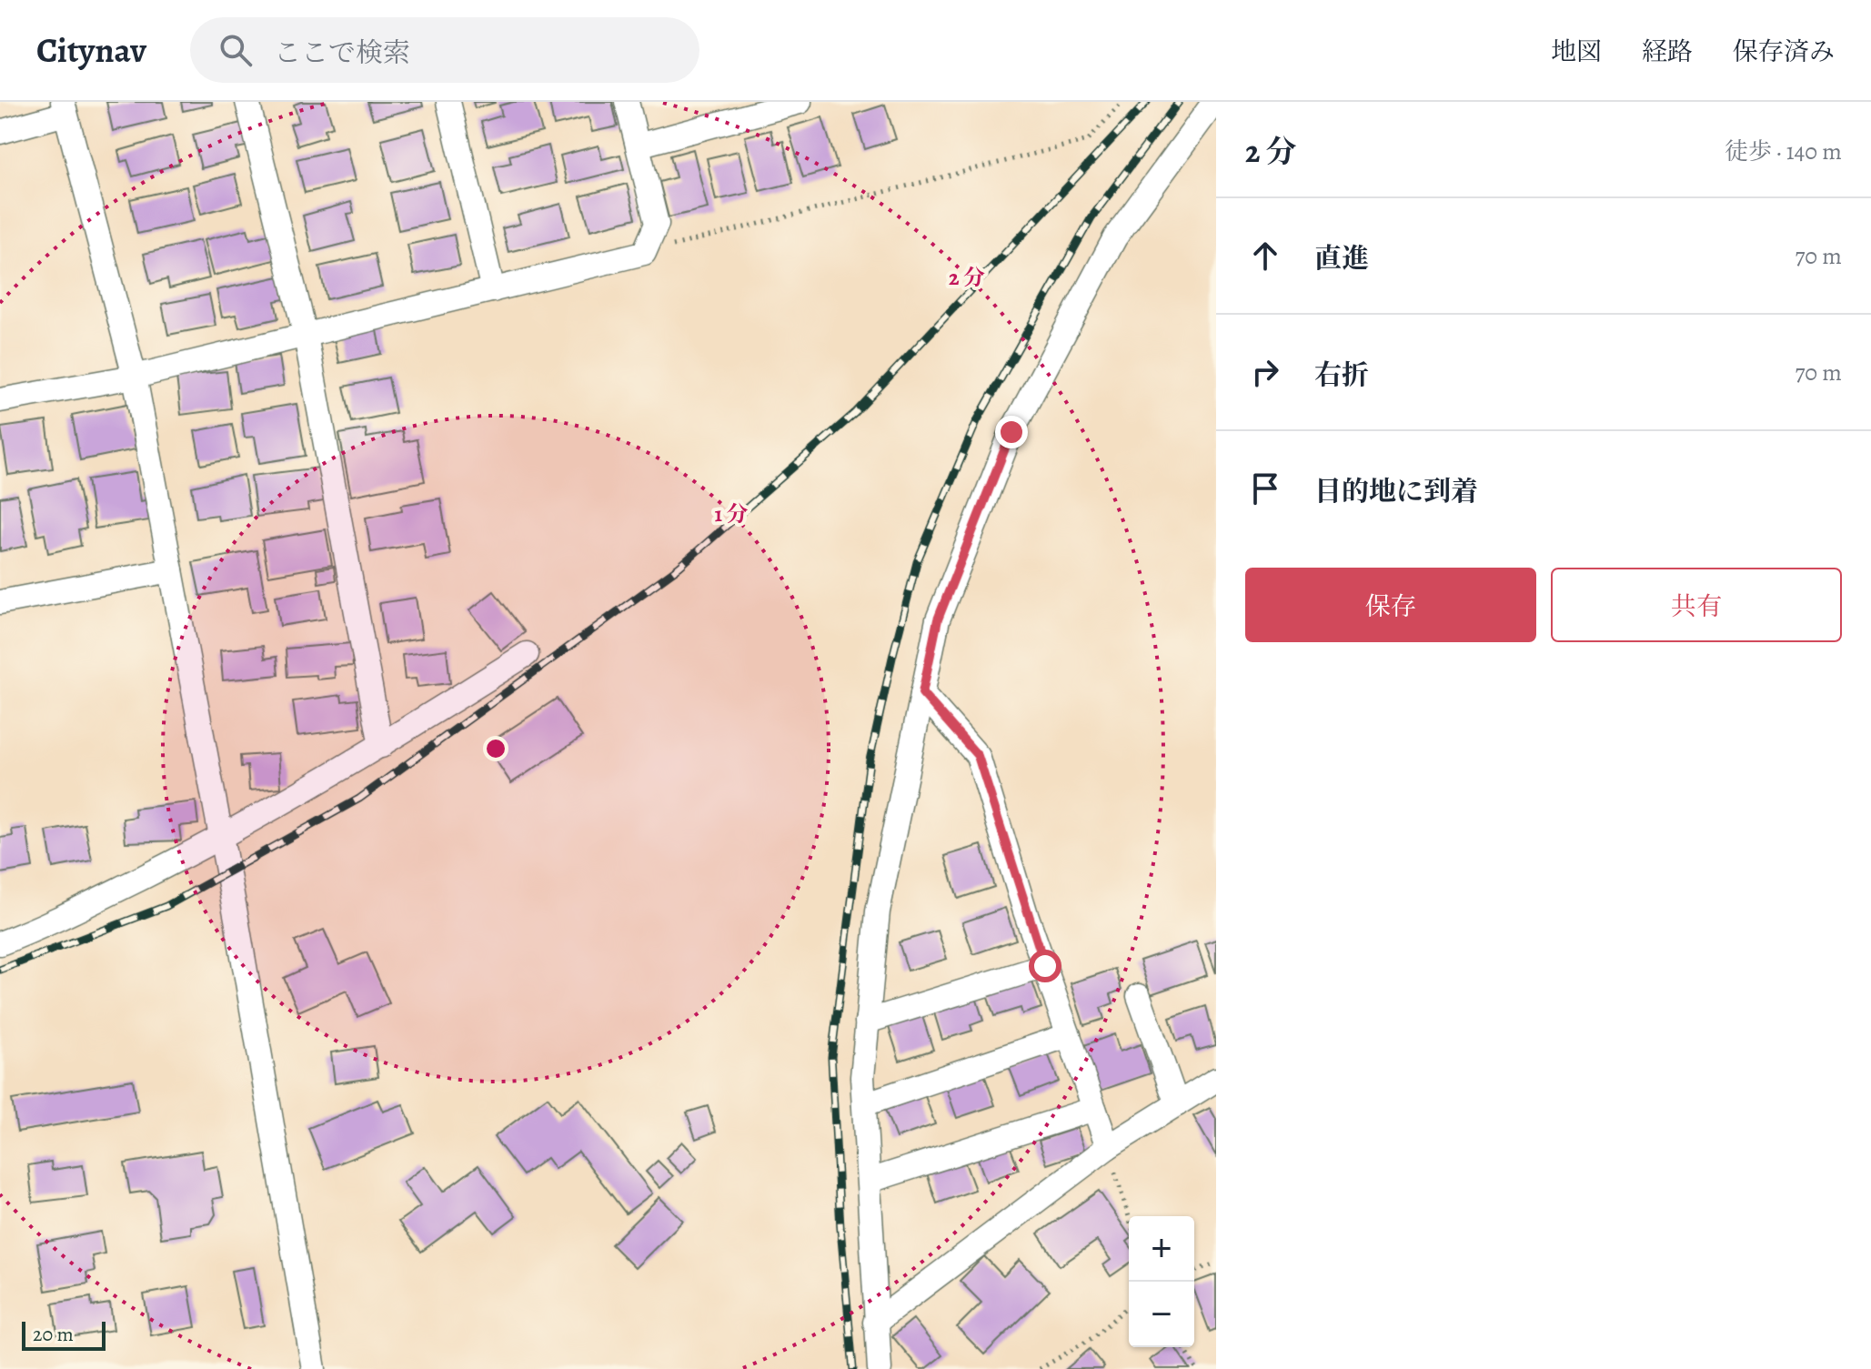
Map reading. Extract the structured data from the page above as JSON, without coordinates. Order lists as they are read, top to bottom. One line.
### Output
{"scale_bar":"20 m","page":{"header":"Citynav","search":"ここで検索","nav":["地図","経路","保存済み"],"heading":["2 分","徒歩 · 140 m"],"list":[["直進","70 m"],["右折","70 m"],"目的地に到着"],"buttons":["保存","共有"],"map_buttons":["+","−"],"scale":"20 m"},"rings":["2 分","1 分"]}
